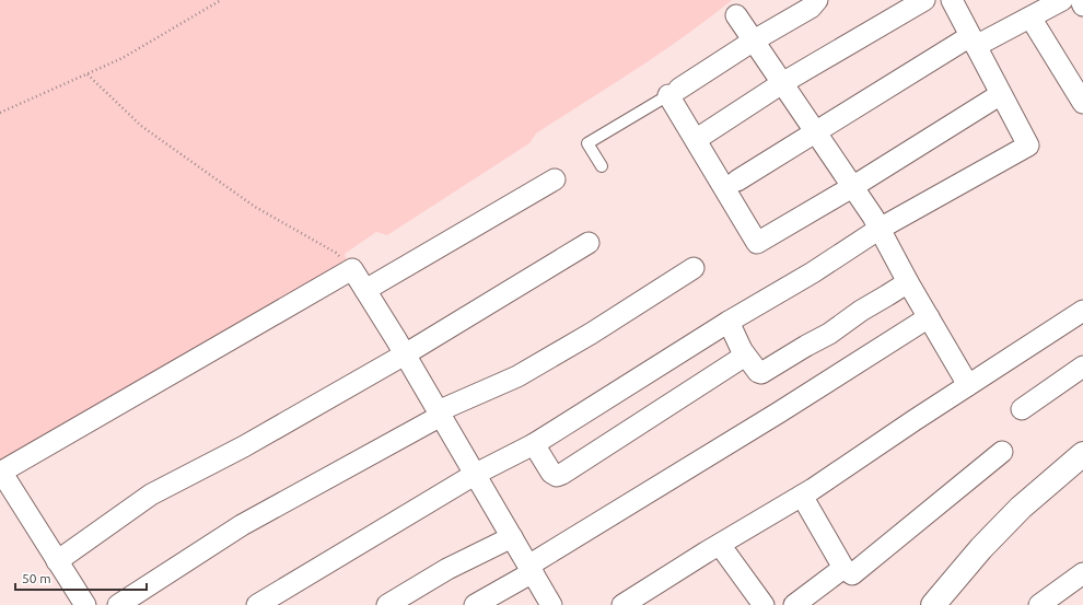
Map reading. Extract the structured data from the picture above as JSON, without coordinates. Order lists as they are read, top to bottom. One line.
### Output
{"scale_bar":"50 m"}
